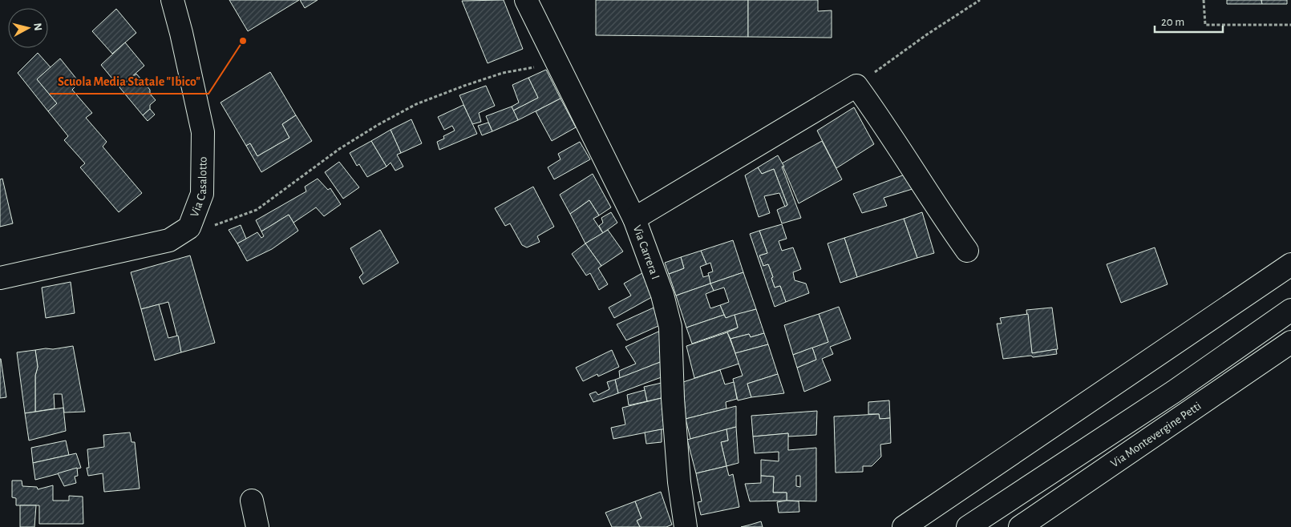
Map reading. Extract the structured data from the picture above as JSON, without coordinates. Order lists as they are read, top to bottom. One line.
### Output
{"streets":{"main road":["Via Casalotto","Via Carrera I","Via Montevergine Petti"]},"places":["Scuola Media Statale \"Ibico\""],"scale_bar":"20 m","north":"right"}
